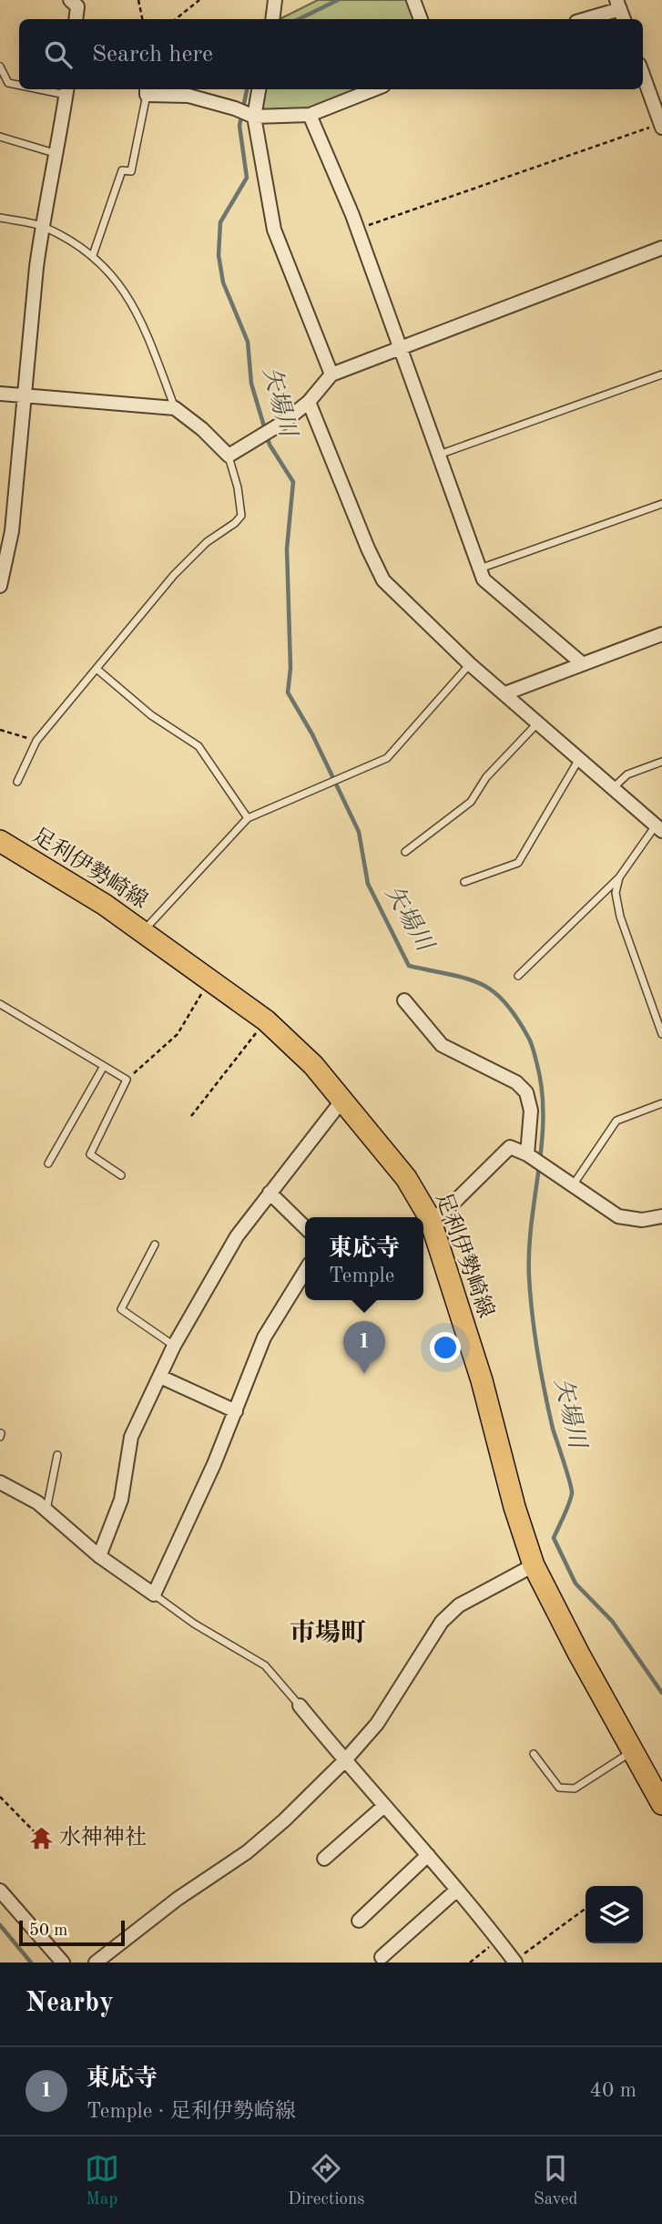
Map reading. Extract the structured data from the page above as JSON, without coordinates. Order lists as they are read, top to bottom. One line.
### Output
{"streets":{"main road":["足利伊勢崎線"]},"districts":["市場町"],"water":["矢場川"],"places":{"temple":["水神神社"]},"scale_bar":"50 m","page":{"search":"Search here","popup":["東応寺","Temple"],"pins":"1","scale":"50 m","heading":"Nearby","list":[{"mark":"1","name":"東応寺","note":"Temple · 足利伊勢崎線","value":"40 m"}],"nav":["Map","Directions","Saved"]}}
